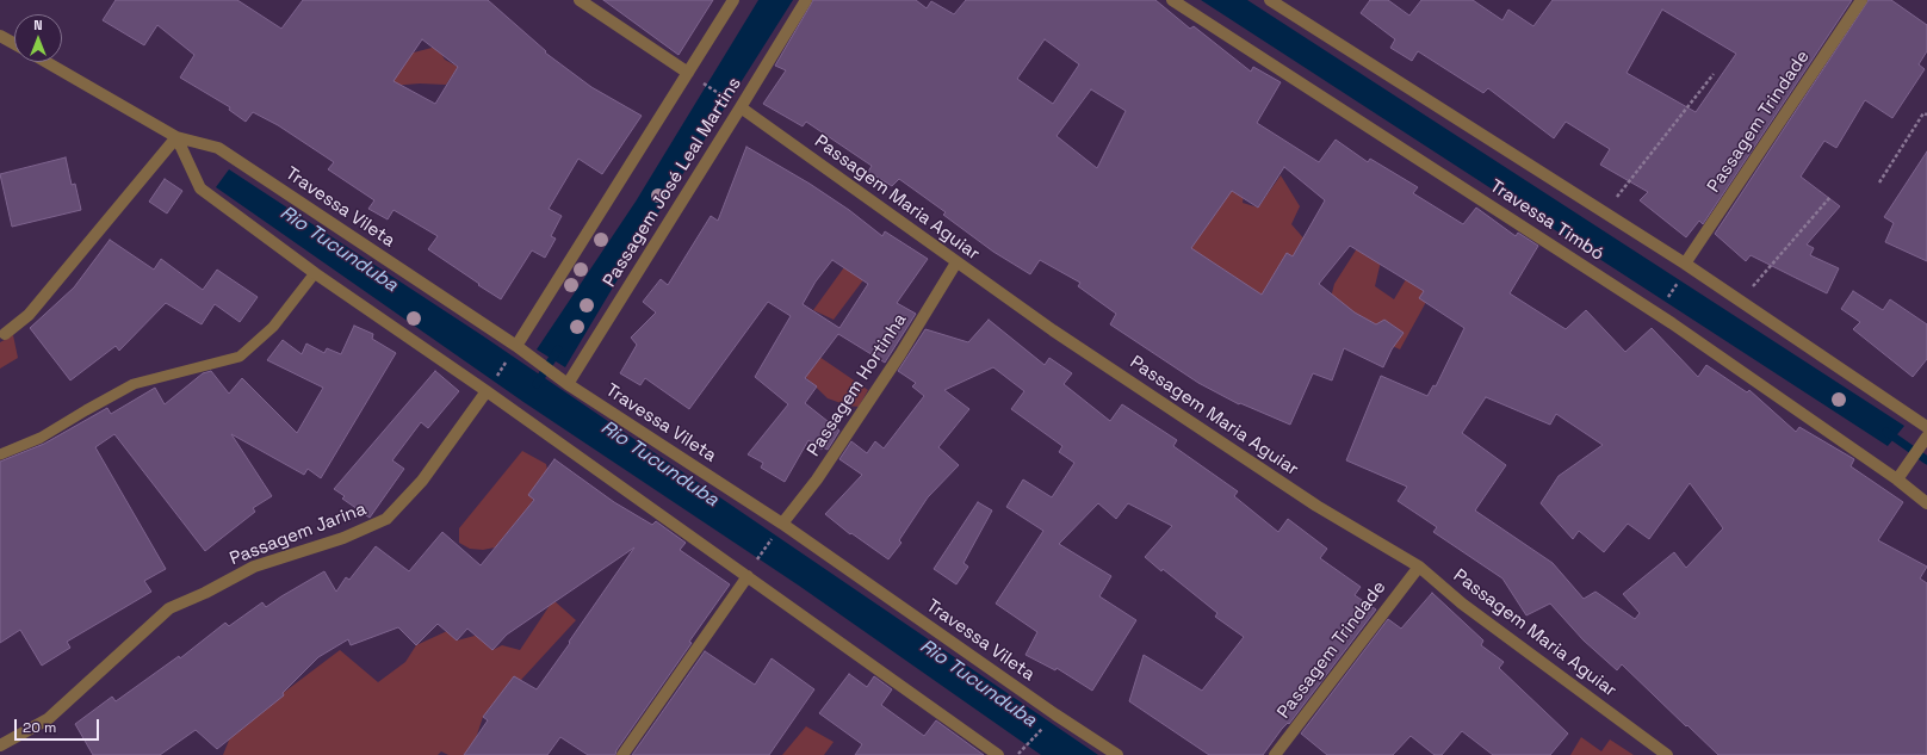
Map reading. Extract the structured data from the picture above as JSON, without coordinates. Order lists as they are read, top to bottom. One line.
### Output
{"streets":{"street":["Passagem Trindade","Passagem José Leal Martins","Passagem Maria Aguiar","Travessa Vileta","Travessa Timbó","Passagem Hortinha","Passagem Jarina"]},"crossings":[["Passagem Trindade","Passagem Maria Aguiar"],["Passagem Trindade","Travessa Timbó"],["Passagem José Leal Martins","Passagem Maria Aguiar"],["Passagem José Leal Martins","Travessa Vileta"],["Passagem Maria Aguiar","Passagem Hortinha"],["Travessa Vileta","Passagem Hortinha"]],"water":["Rio Tucunduba"],"scale_bar":"20 m","north":"top"}
